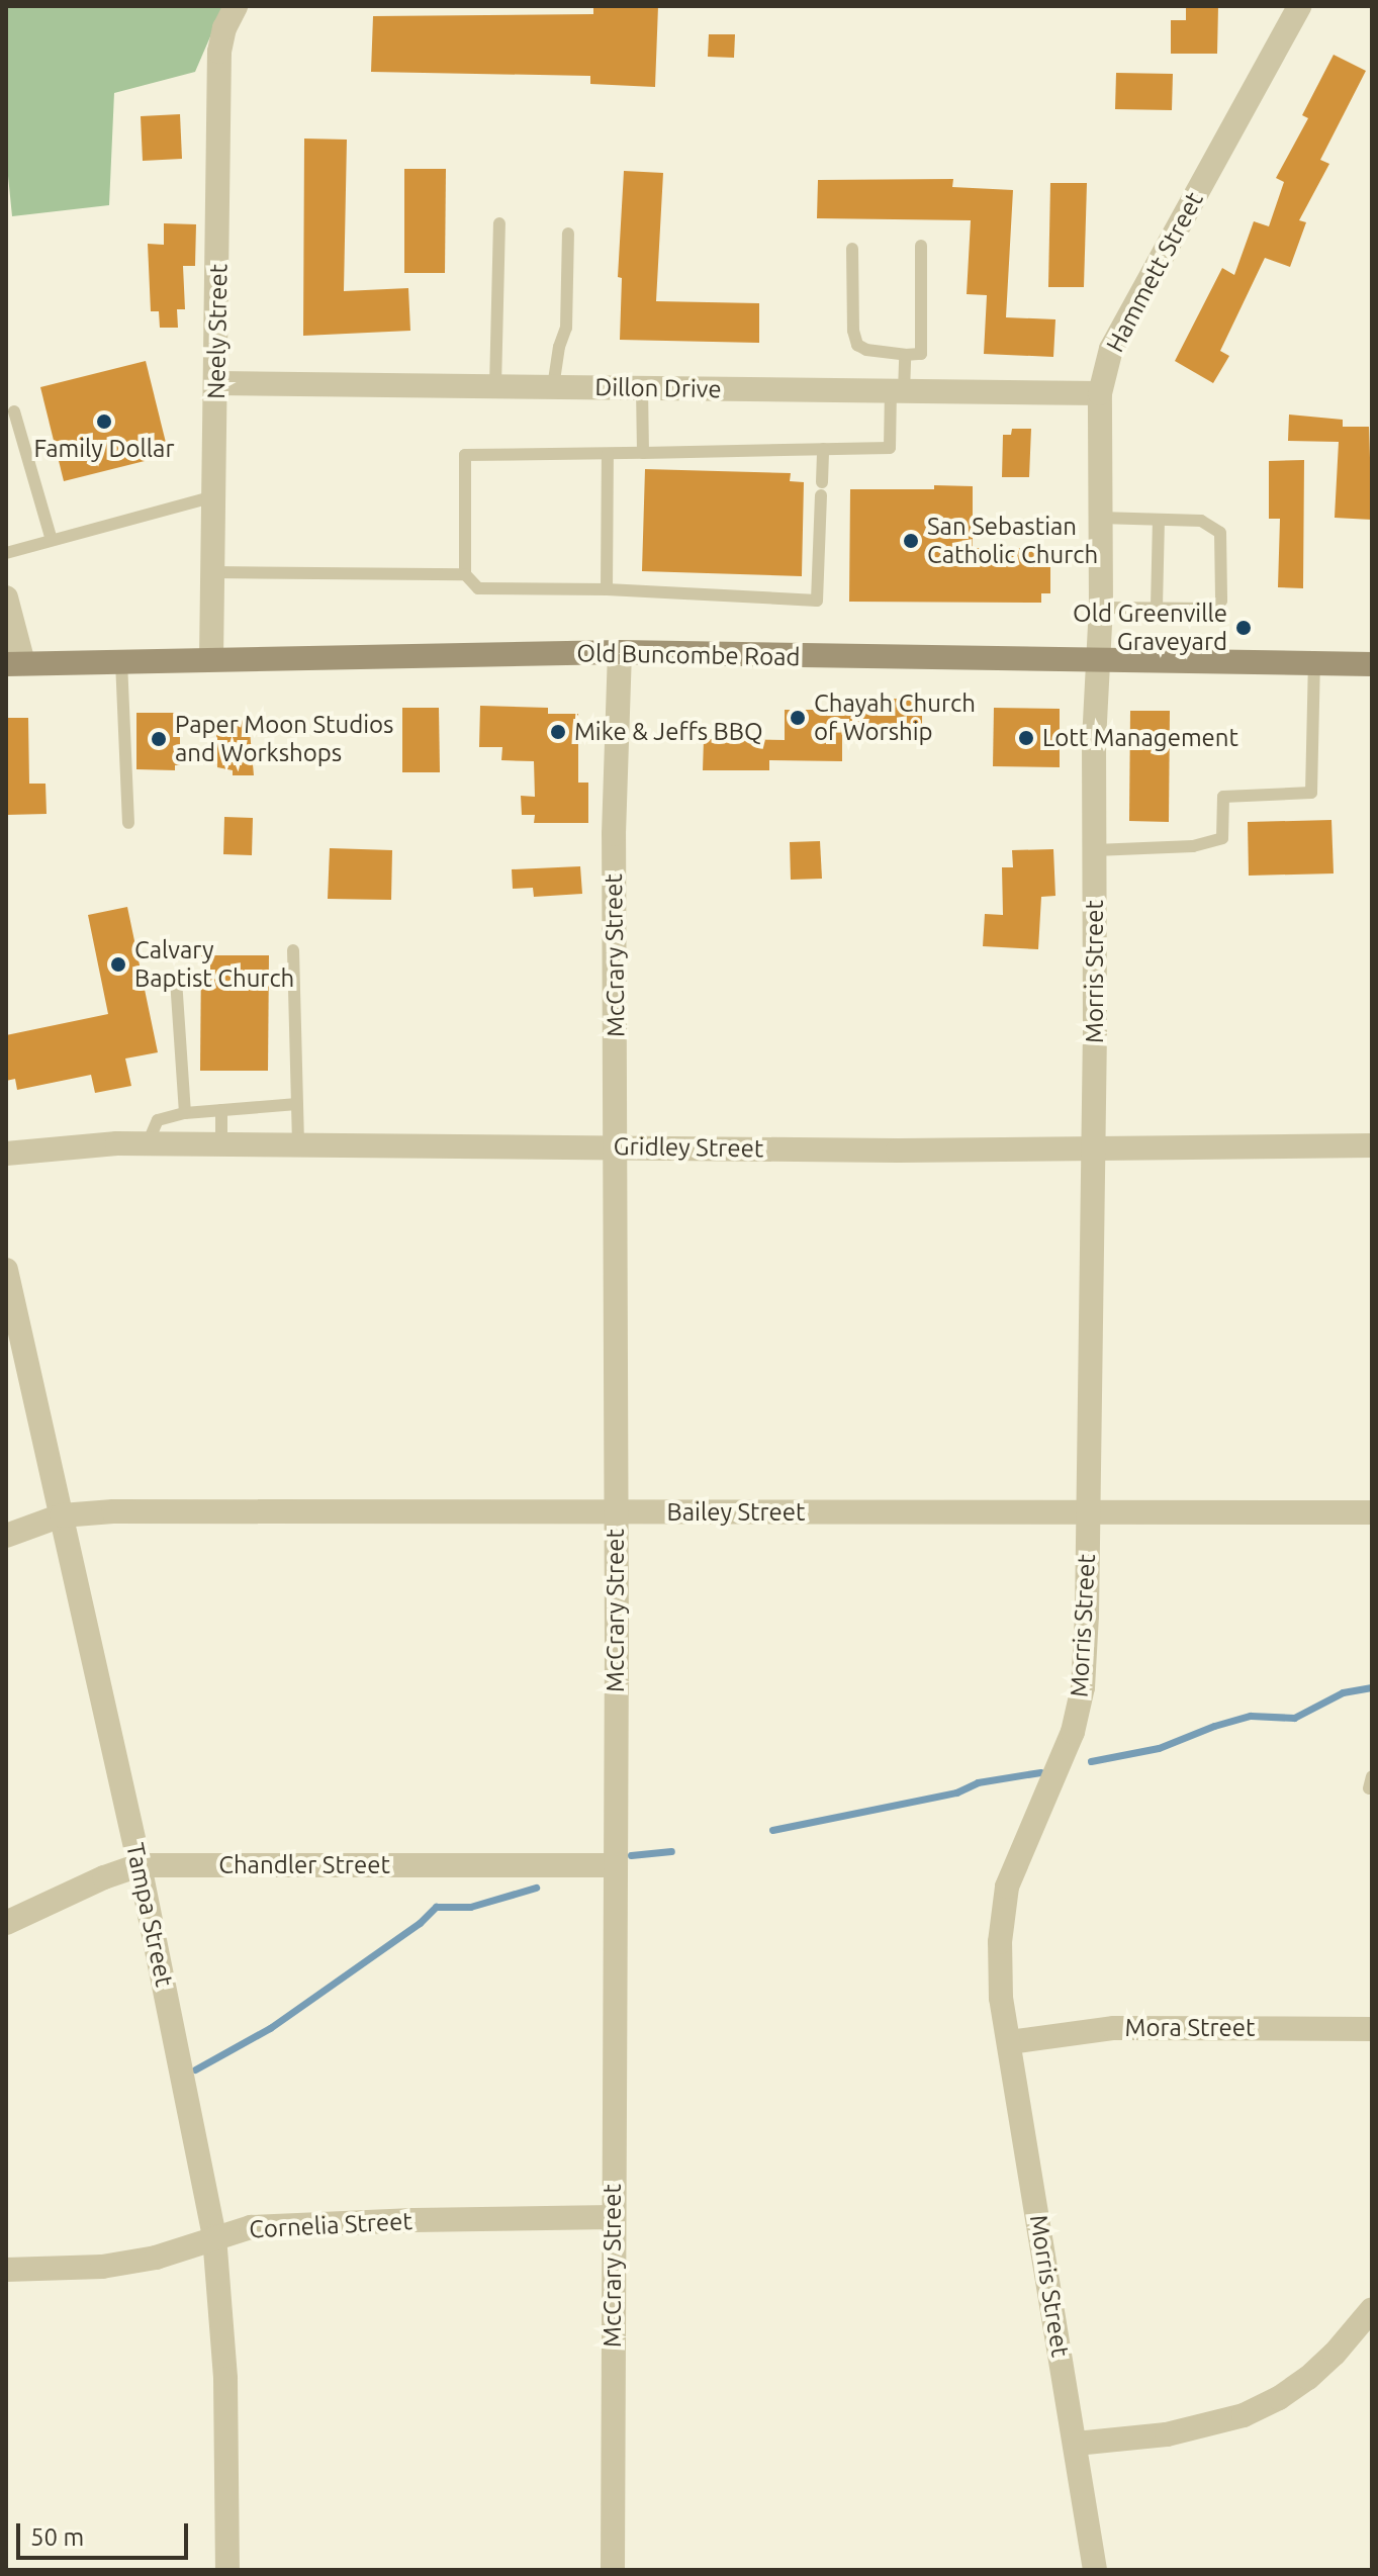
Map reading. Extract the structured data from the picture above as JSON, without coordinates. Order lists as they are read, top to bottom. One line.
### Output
{"streets":{"street":["Hammett Street","Neely Street","Dillon Drive","Old Buncombe Road","McCrary Street","Morris Street","Gridley Street","Bailey Street","Chandler Street","Tampa Street","Mora Street","Cornelia Street"]},"crossings":[["Hammett Street","Dillon Drive"],["Hammett Street","Old Buncombe Road"],["Hammett Street","Morris Street"],["Neely Street","Dillon Drive"],["Neely Street","Old Buncombe Road"],["Old Buncombe Road","McCrary Street"],["Old Buncombe Road","Morris Street"],["McCrary Street","Gridley Street"],["McCrary Street","Bailey Street"],["McCrary Street","Chandler Street"],["McCrary Street","Cornelia Street"],["Morris Street","Gridley Street"],["Morris Street","Bailey Street"],["Morris Street","Mora Street"],["Bailey Street","Tampa Street"],["Chandler Street","Tampa Street"],["Tampa Street","Cornelia Street"]],"places":["Family Dollar","San Sebastian Catholic Church","Old Greenville Graveyard","Chayah Church of Worship","Mike & Jeffs BBQ","Lott Management","Paper Moon Studios and Workshops","Calvary Baptist Church"],"scale_bar":"50 m"}
